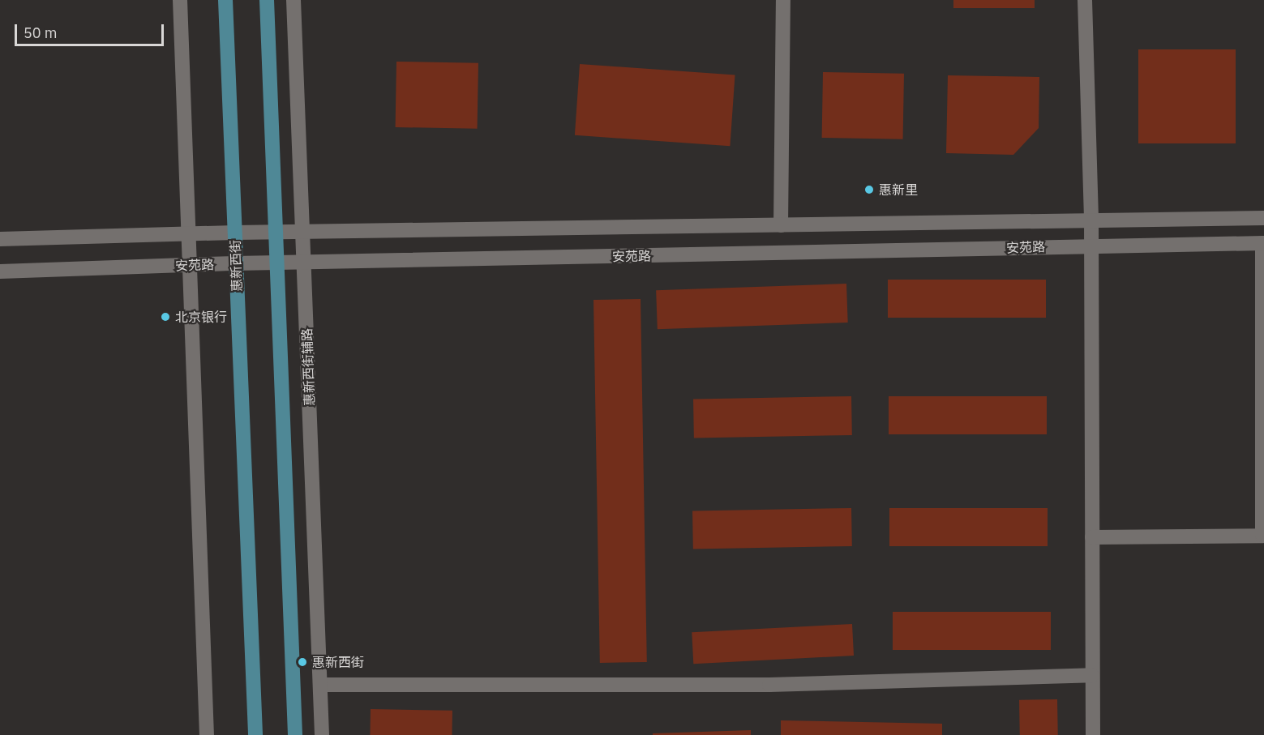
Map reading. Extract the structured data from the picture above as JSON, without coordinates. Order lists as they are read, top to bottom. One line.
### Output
{"streets":{"main road":["惠新西街"],"street":["安苑路","惠新西街辅路"]},"crossings":[["安苑路","惠新西街"],["安苑路","惠新西街辅路"]],"places":["惠新里","北京银行","惠新西街"],"scale_bar":"50 m"}
